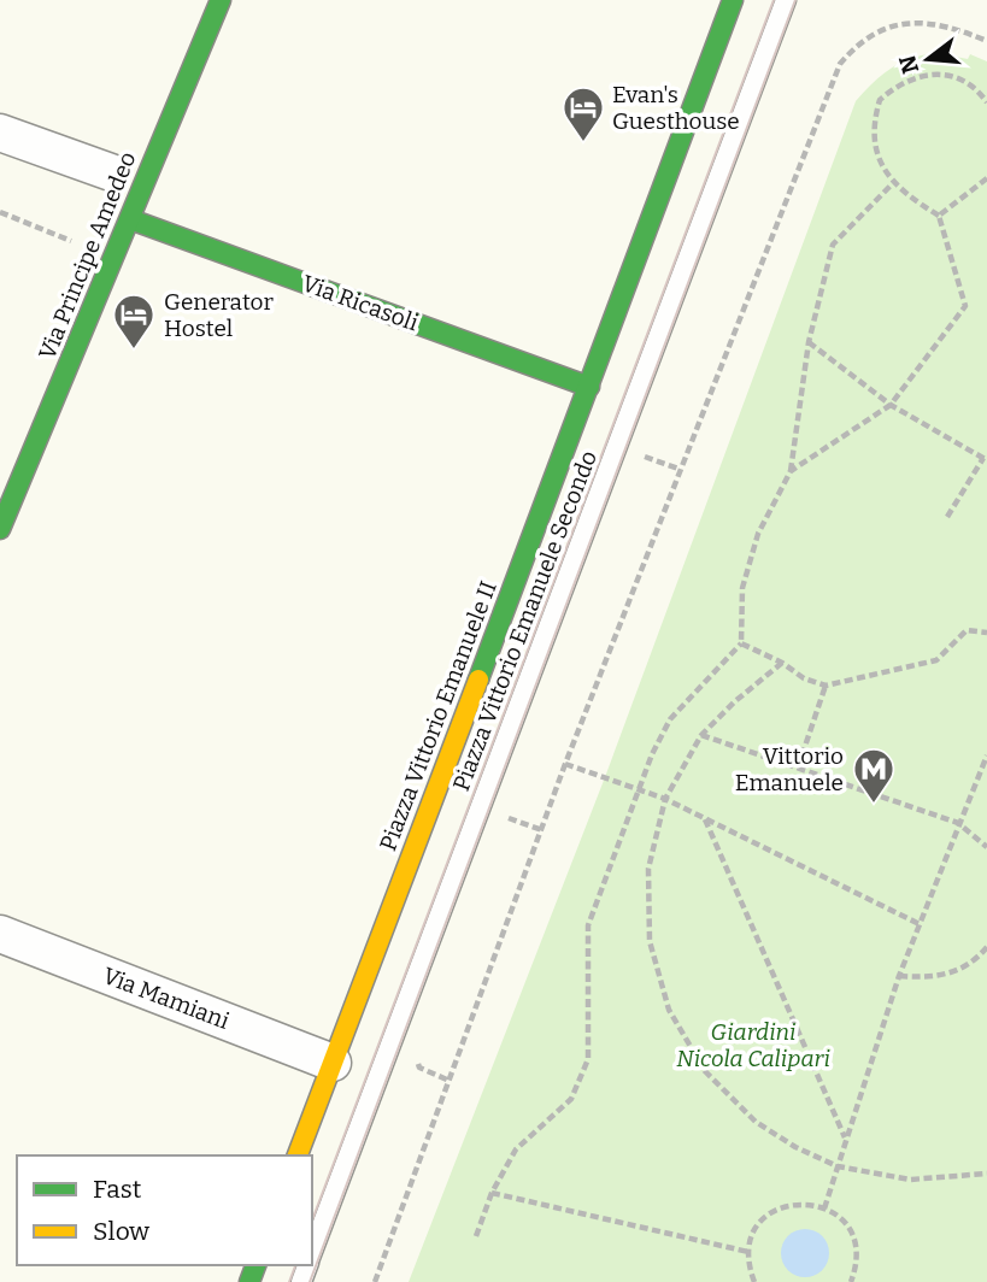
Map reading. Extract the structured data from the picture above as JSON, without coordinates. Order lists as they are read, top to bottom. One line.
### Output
{"streets":{"street":["Via Principe Amedeo","Via Ricasoli","Piazza Vittorio Emanuele II","Via Mamiani"],"lane":["Piazza Vittorio Emanuele Secondo"]},"crossings":[["Via Principe Amedeo","Via Ricasoli"],["Via Ricasoli","Piazza Vittorio Emanuele II"],["Piazza Vittorio Emanuele II","Via Mamiani"]],"parks":["Giardini Nicola Calipari"],"places":{"hotel":["Evan's Guesthouse","Generator Hostel"],"metro station":["Vittorio Emanuele"]},"legend":["Fast","Slow"],"north":"left"}
